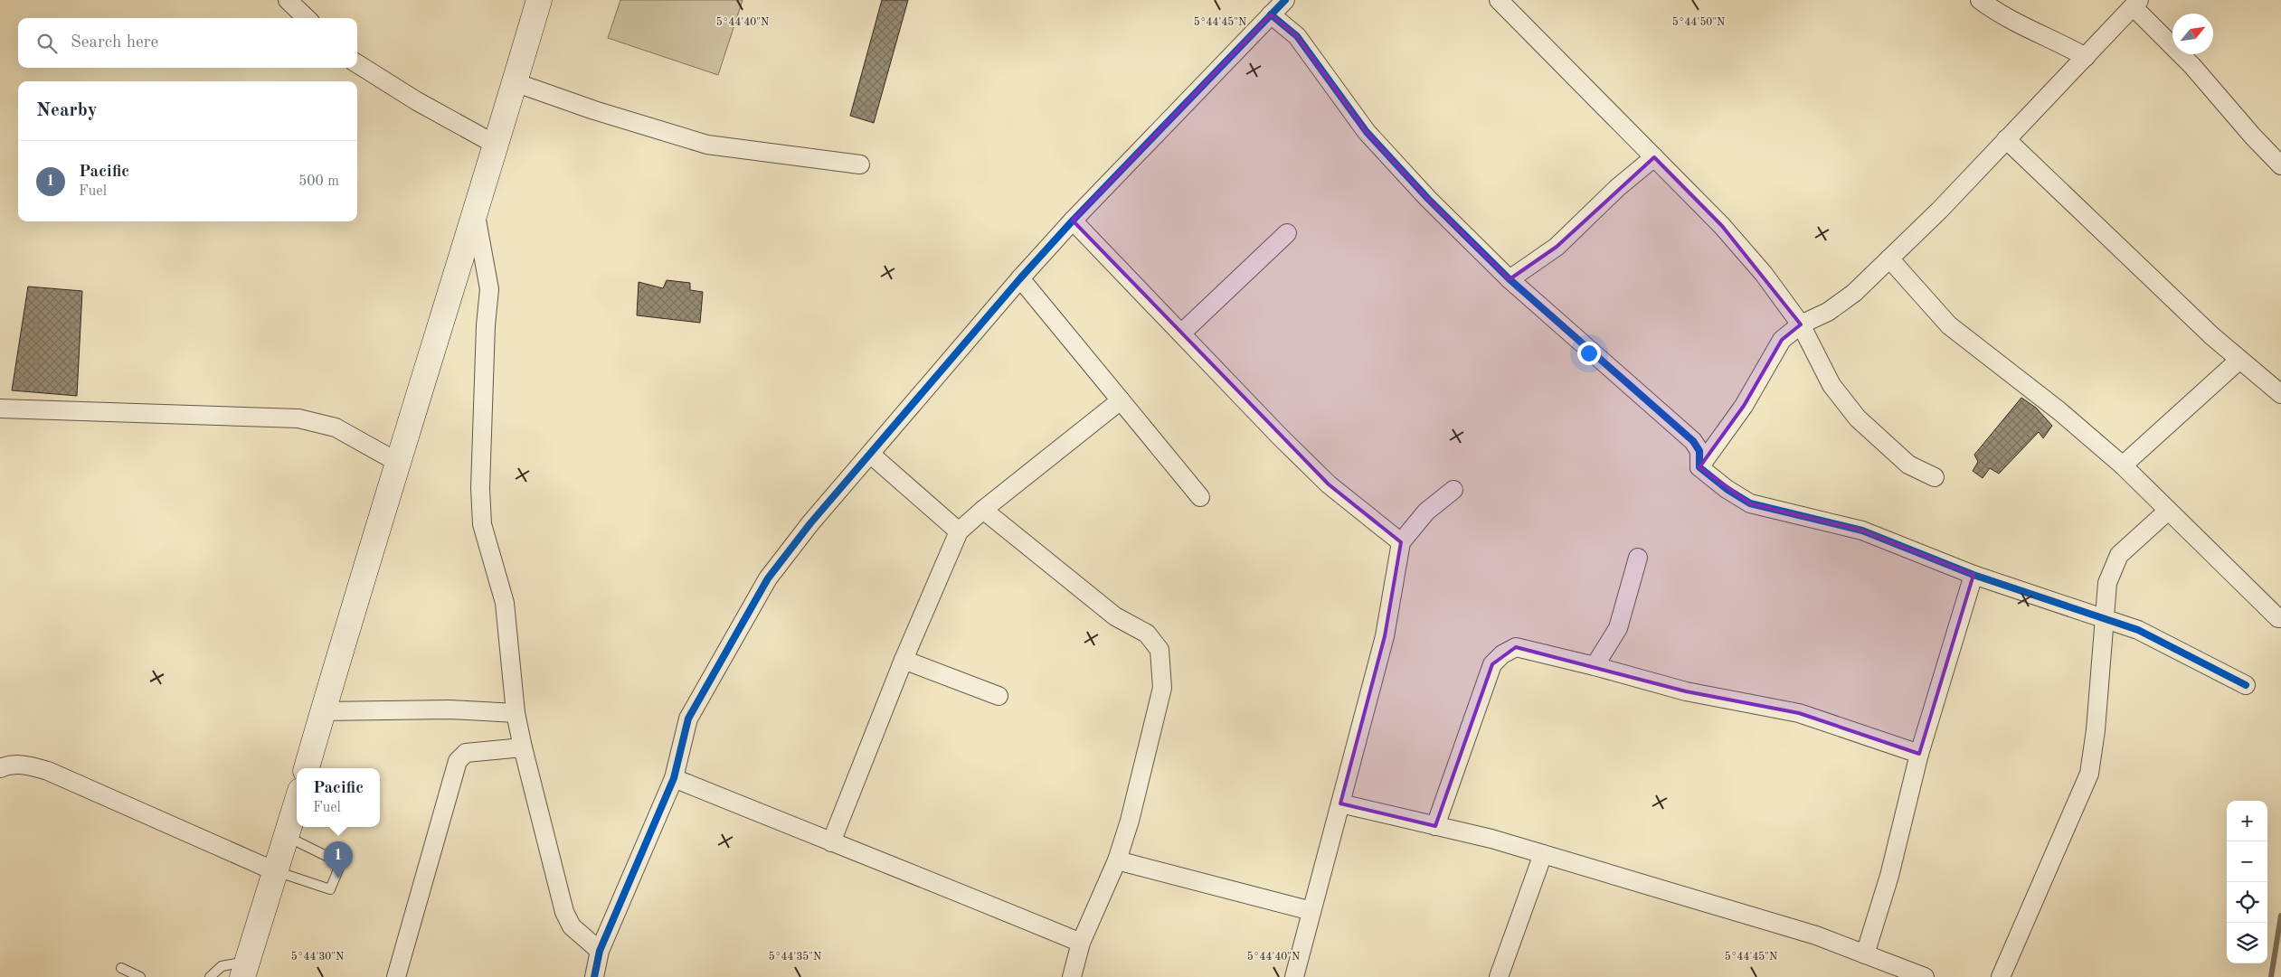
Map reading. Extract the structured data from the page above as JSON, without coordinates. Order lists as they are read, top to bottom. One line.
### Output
{"north":"top right","page":{"search":"Search here","heading":"Nearby","list":[{"mark":"1","name":"Pacific","note":"Fuel","value":"500 m"}],"popup":["Pacific","Fuel"],"map_buttons":["+","−"],"pins":"1"},"coordinates":["5°44'40\"N","5°44'45\"N","5°44'50\"N","5°44'30\"N","5°44'35\"N"]}
